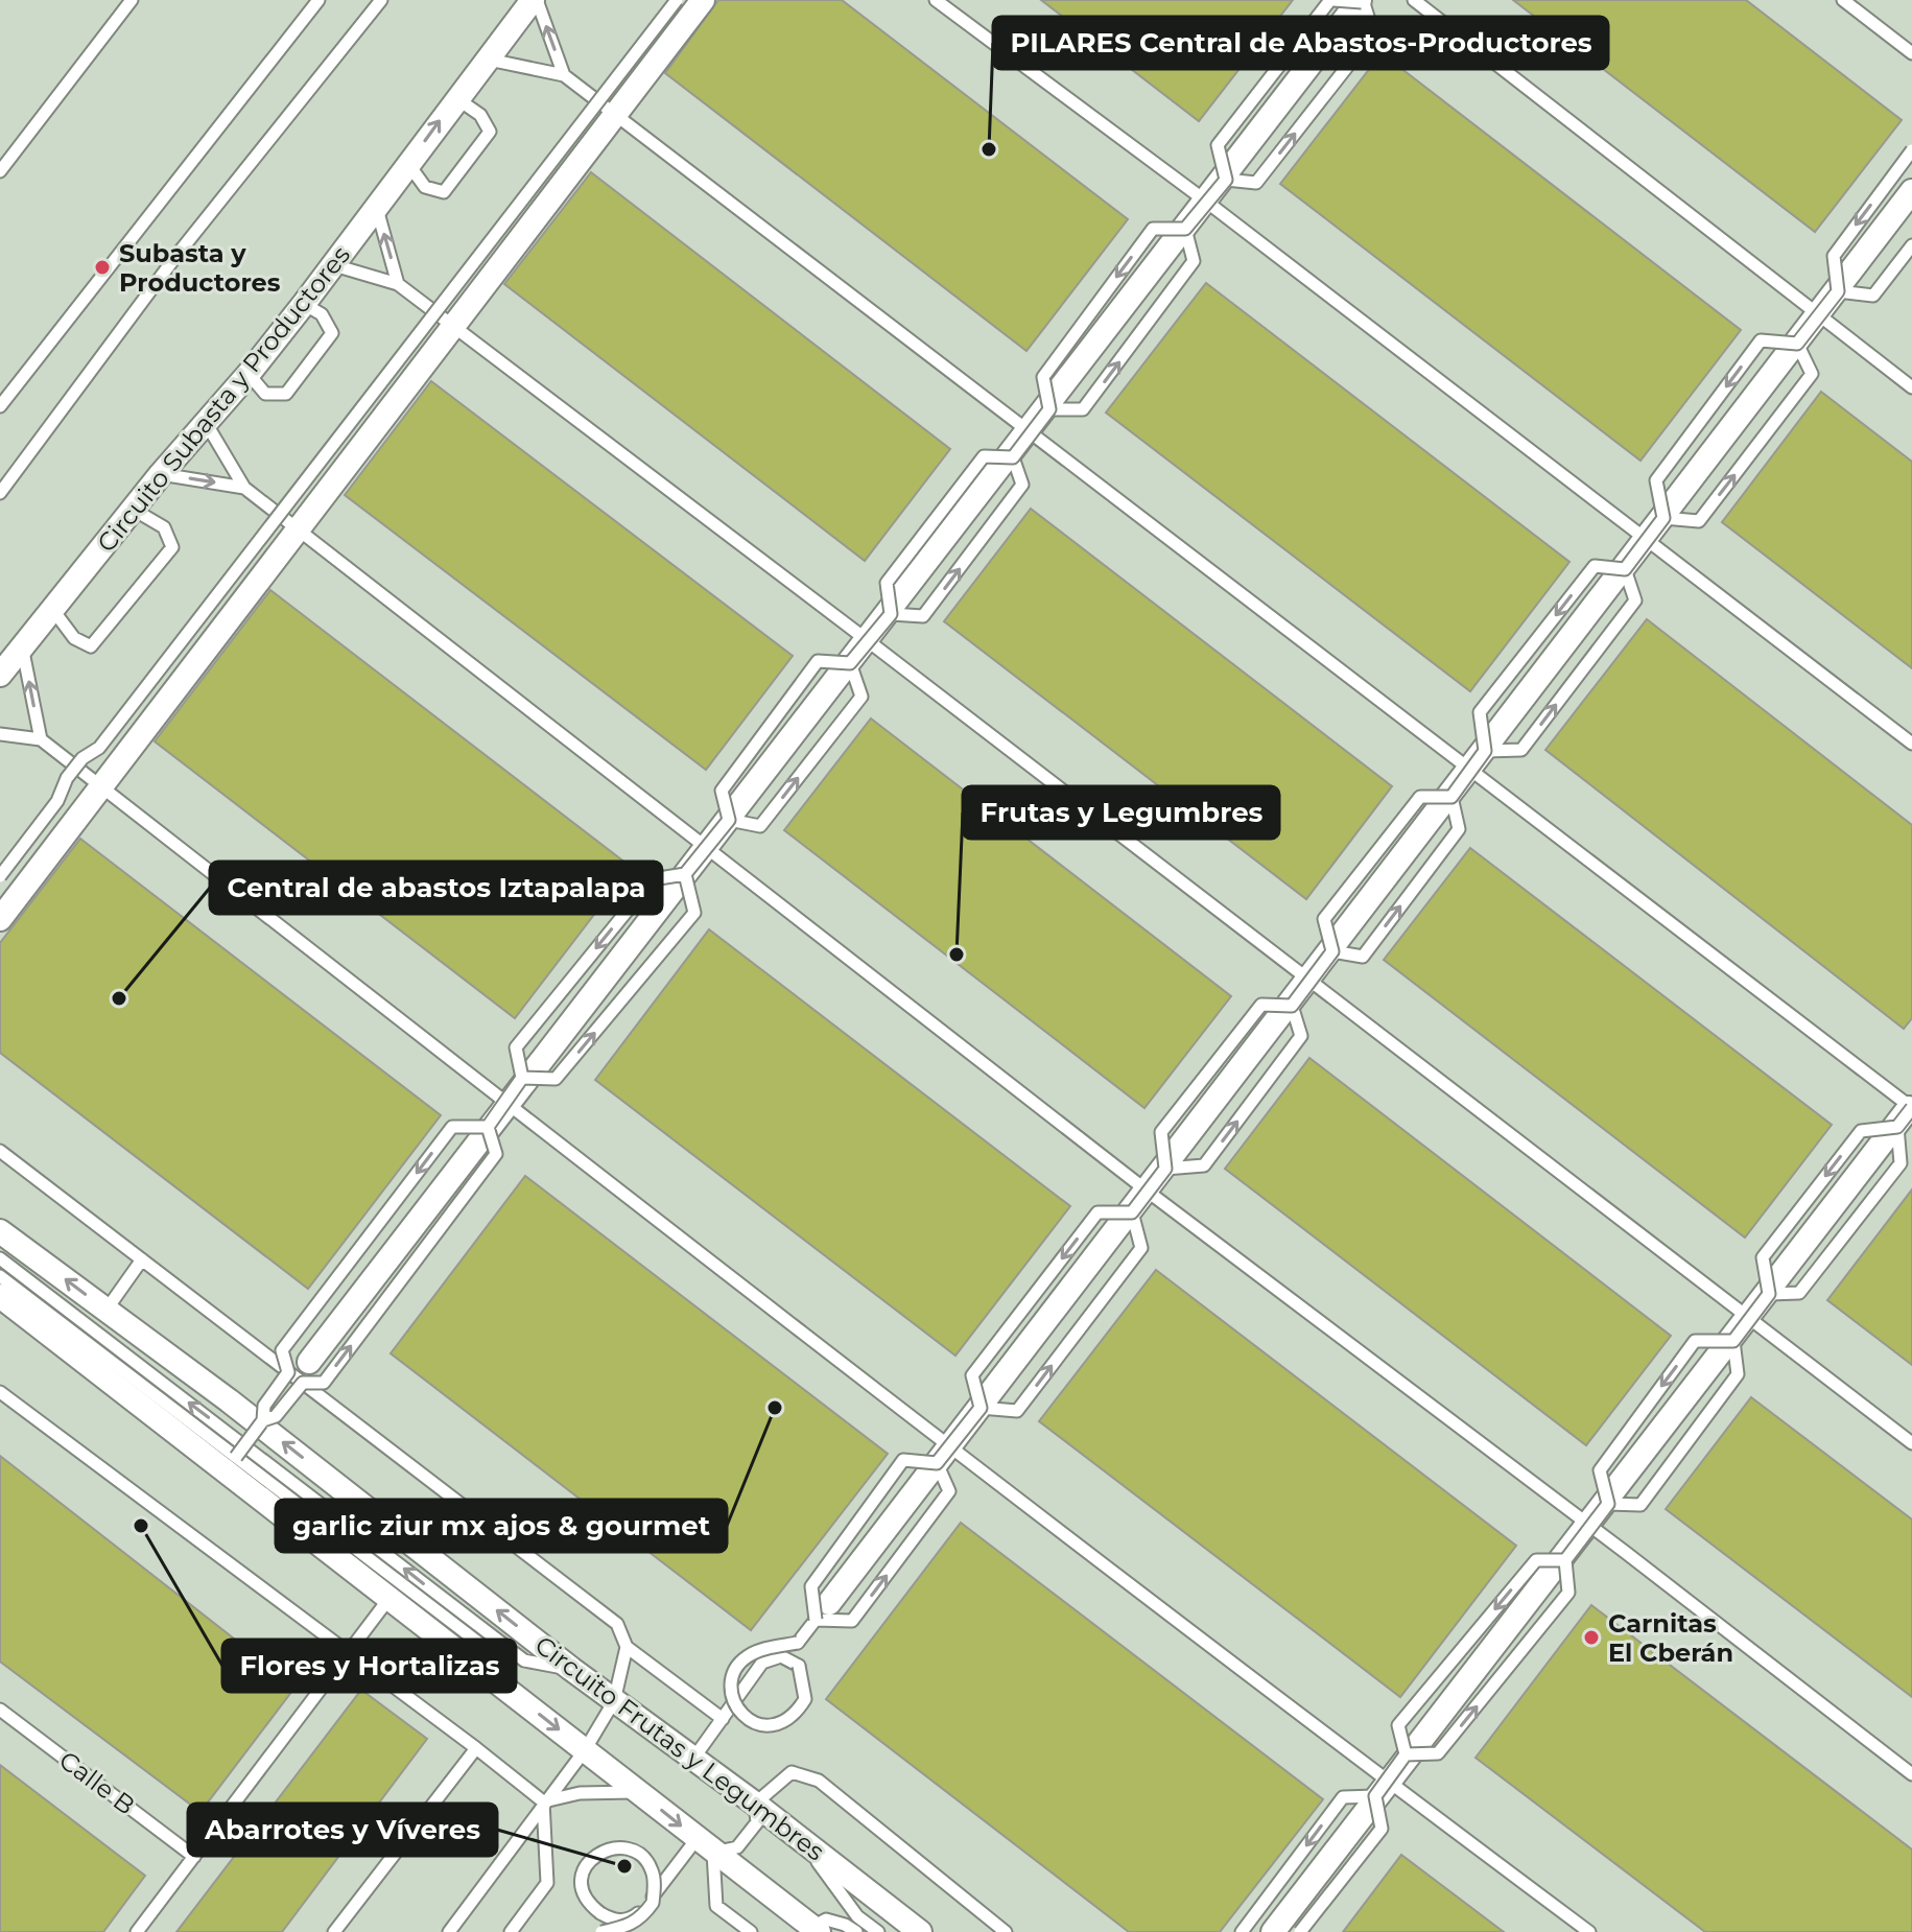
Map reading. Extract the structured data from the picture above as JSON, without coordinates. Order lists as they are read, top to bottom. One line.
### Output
{"streets":{"street":["Circuito Subasta y Productores","Circuito Frutas y Legumbres"],"lane":["Calle B"]},"places":["PILARES Central de Abastos-Productores","Subasta y Productores","Frutas y Legumbres","Central de abastos Iztapalapa","garlic ziur mx ajos & gourmet","Flores y Hortalizas","Carnitas El Cberán","Abarrotes y Víveres"]}
